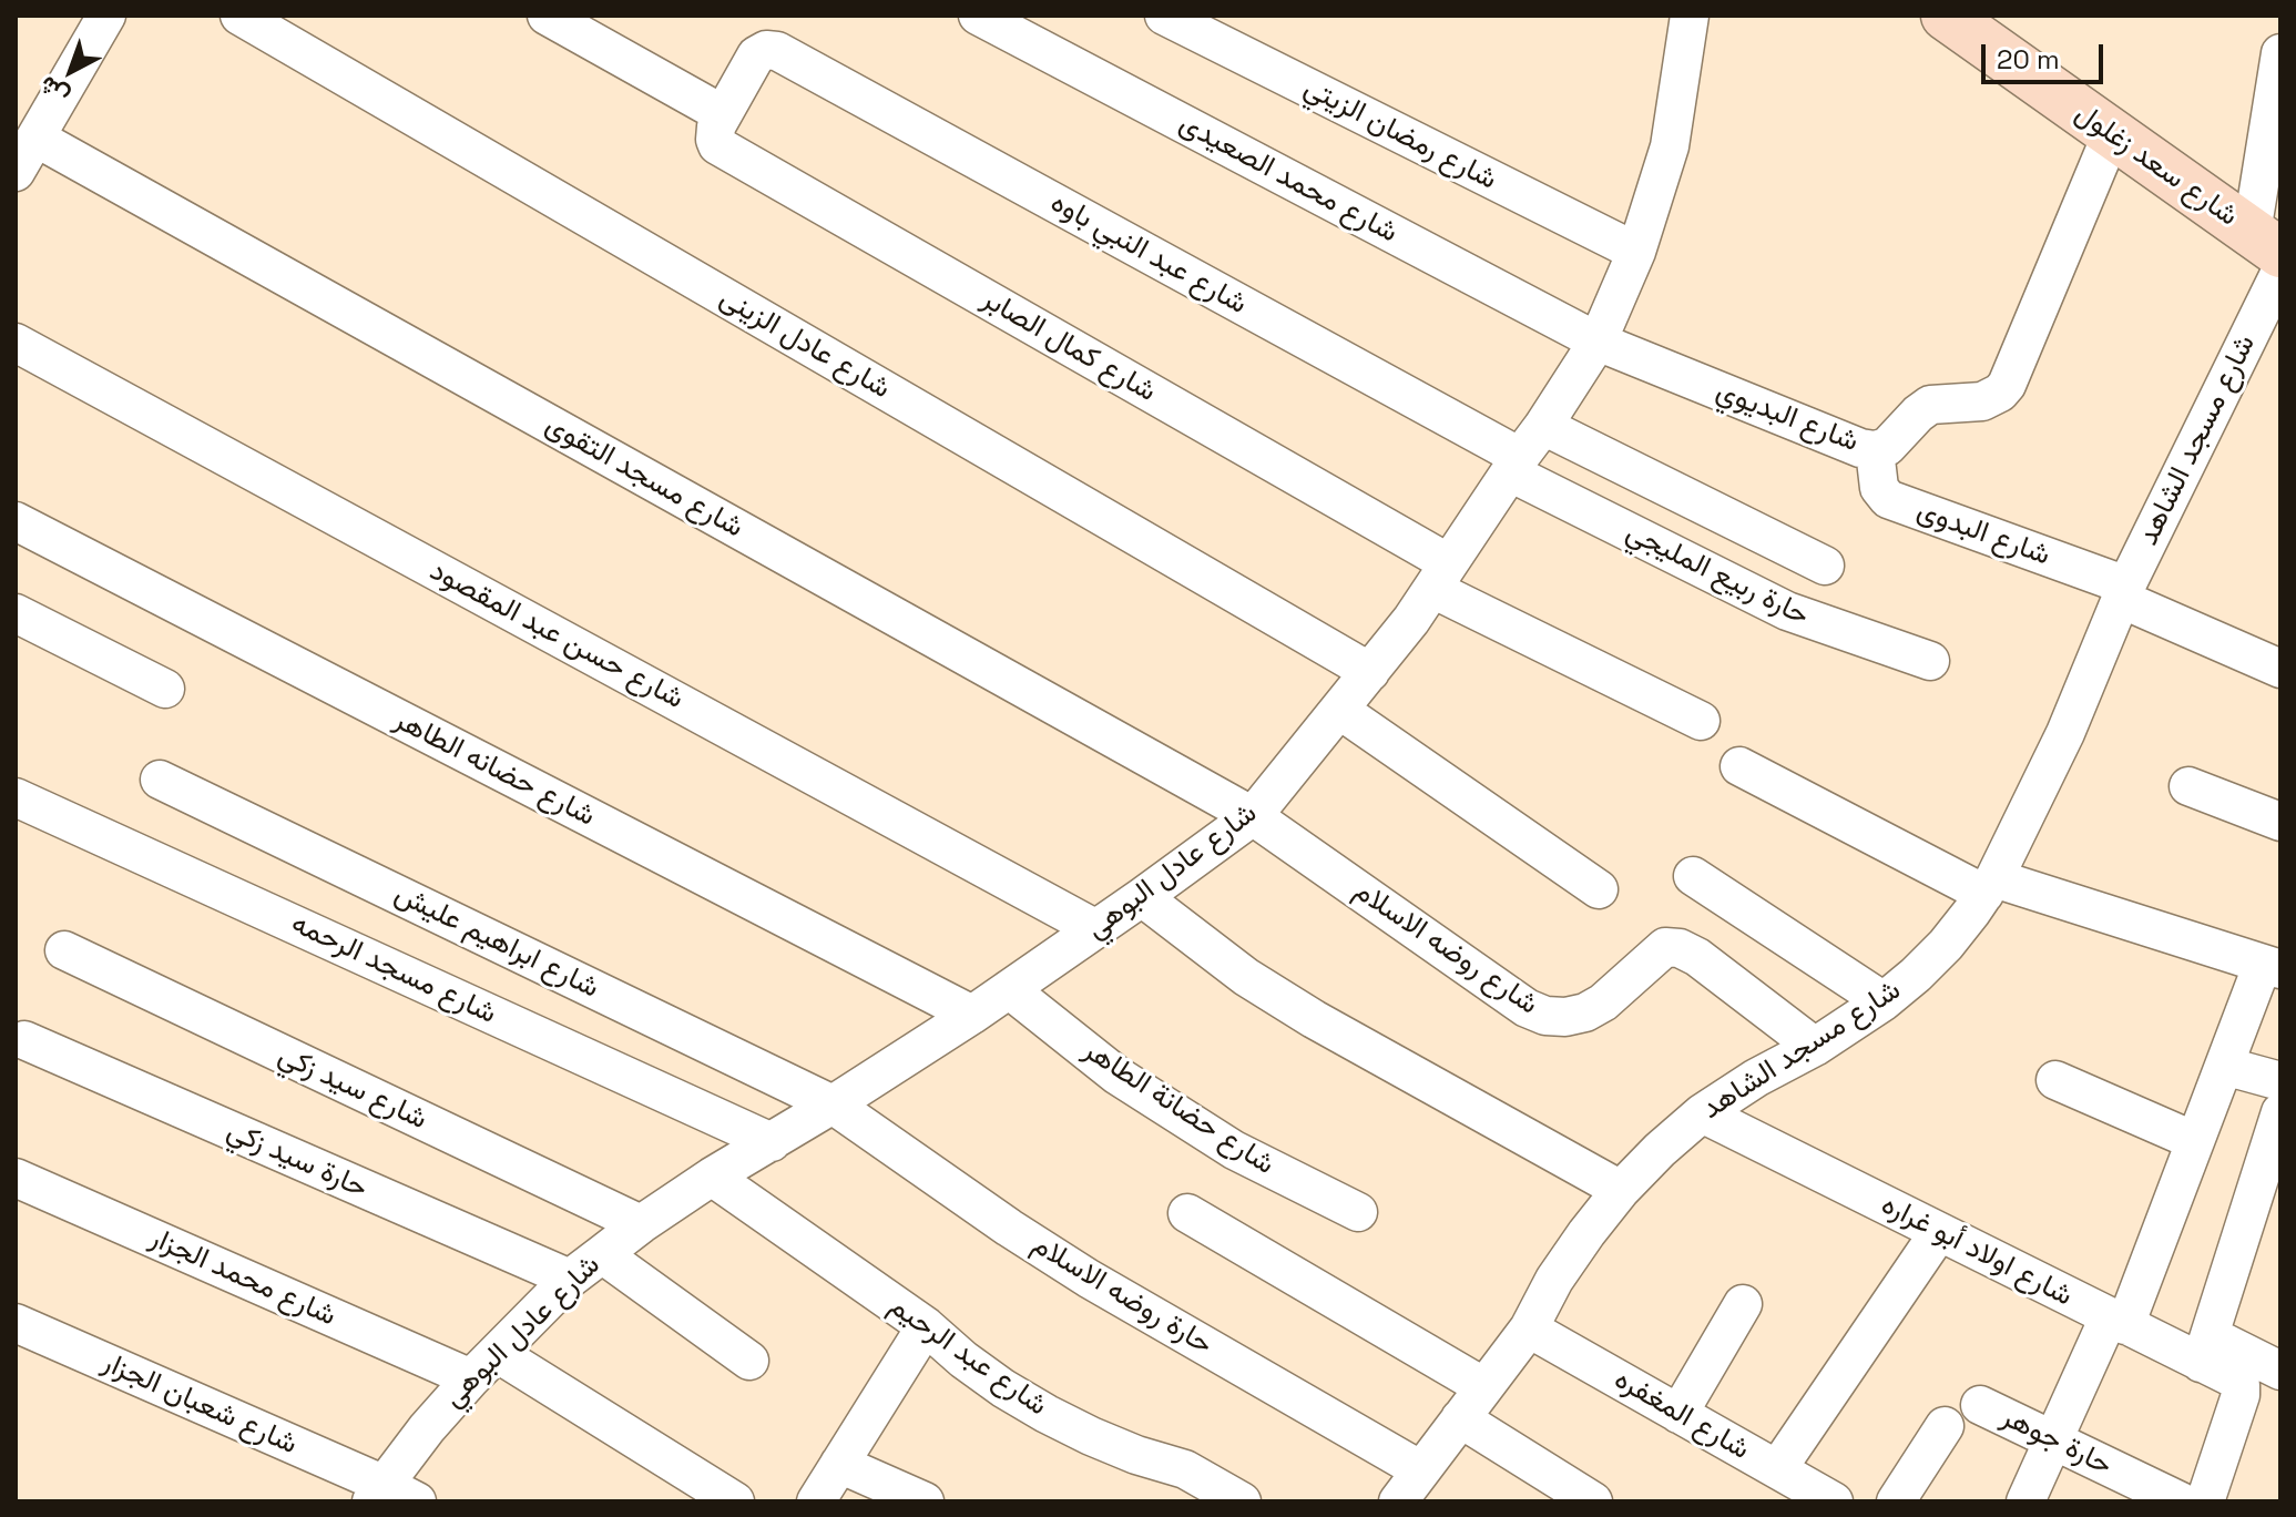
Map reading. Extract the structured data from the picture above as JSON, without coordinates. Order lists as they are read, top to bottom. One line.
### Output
{"streets":{"street":["شارع رمضان الزيتي","شارع سعد زغلول","شارع محمد الصعيدى","شارع عبد النبي باوه","شارع عادل الزينى","شارع كمال الصابر","شارع البديوي","شارع مسجد الشاهد","شارع مسجد التقوى","شارع البدوى","حارة ربيع المليجي","شارع حسن عبد المقصود","شارع حضانه الطاهر","شارع عادل البوهي","شارع ابراهيم عليش","شارع روضه الاسلام","شارع مسجد الرحمه","شارع سيد زكي","شارع حضانة الطاهر","حارة سيد زكي","شارع اولاد أبو غراره","شارع محمد الجزار","حارة روضه الاسلام","شارع عبد الرحيم","شارع شعبان الجزار","شارع المغفره","حارة جوهر"]},"crossings":[["شارع رمضان الزيتي","شارع عادل البوهي"],["شارع سعد زغلول","شارع البديوي"],["شارع محمد الصعيدى","شارع البديوي"],["شارع محمد الصعيدى","شارع عادل البوهي"],["شارع عبد النبي باوه","شارع كمال الصابر"],["شارع عبد النبي باوه","حارة ربيع المليجي"],["شارع عبد النبي باوه","شارع عادل البوهي"],["شارع عادل الزينى","شارع عادل البوهي"],["شارع كمال الصابر","شارع عادل البوهي"],["شارع البديوي","شارع البدوى"],["شارع البديوي","شارع عادل البوهي"],["شارع مسجد الشاهد","شارع البدوى"],["شارع مسجد الشاهد","شارع روضه الاسلام"],["شارع مسجد الشاهد","شارع اولاد أبو غراره"],["شارع مسجد الشاهد","حارة روضه الاسلام"],["شارع مسجد الشاهد","شارع المغفره"],["شارع مسجد التقوى","شارع عادل البوهي"],["شارع مسجد التقوى","شارع روضه الاسلام"],["حارة ربيع المليجي","شارع عادل البوهي"],["شارع حسن عبد المقصود","شارع عادل البوهي"],["شارع حضانه الطاهر","شارع عادل البوهي"],["شارع عادل البوهي","شارع ابراهيم عليش"],["شارع عادل البوهي","شارع روضه الاسلام"],["شارع عادل البوهي","شارع مسجد الرحمه"],["شارع عادل البوهي","شارع سيد زكي"],["شارع عادل البوهي","شارع حضانة الطاهر"],["شارع عادل البوهي","حارة سيد زكي"],["شارع عادل البوهي","شارع محمد الجزار"],["شارع عادل البوهي","حارة روضه الاسلام"],["شارع عادل البوهي","شارع عبد الرحيم"],["شارع عادل البوهي","شارع شعبان الجزار"],["شارع ابراهيم عليش","حارة روضه الاسلام"]],"scale_bar":"20 m","north":"bottom left"}
